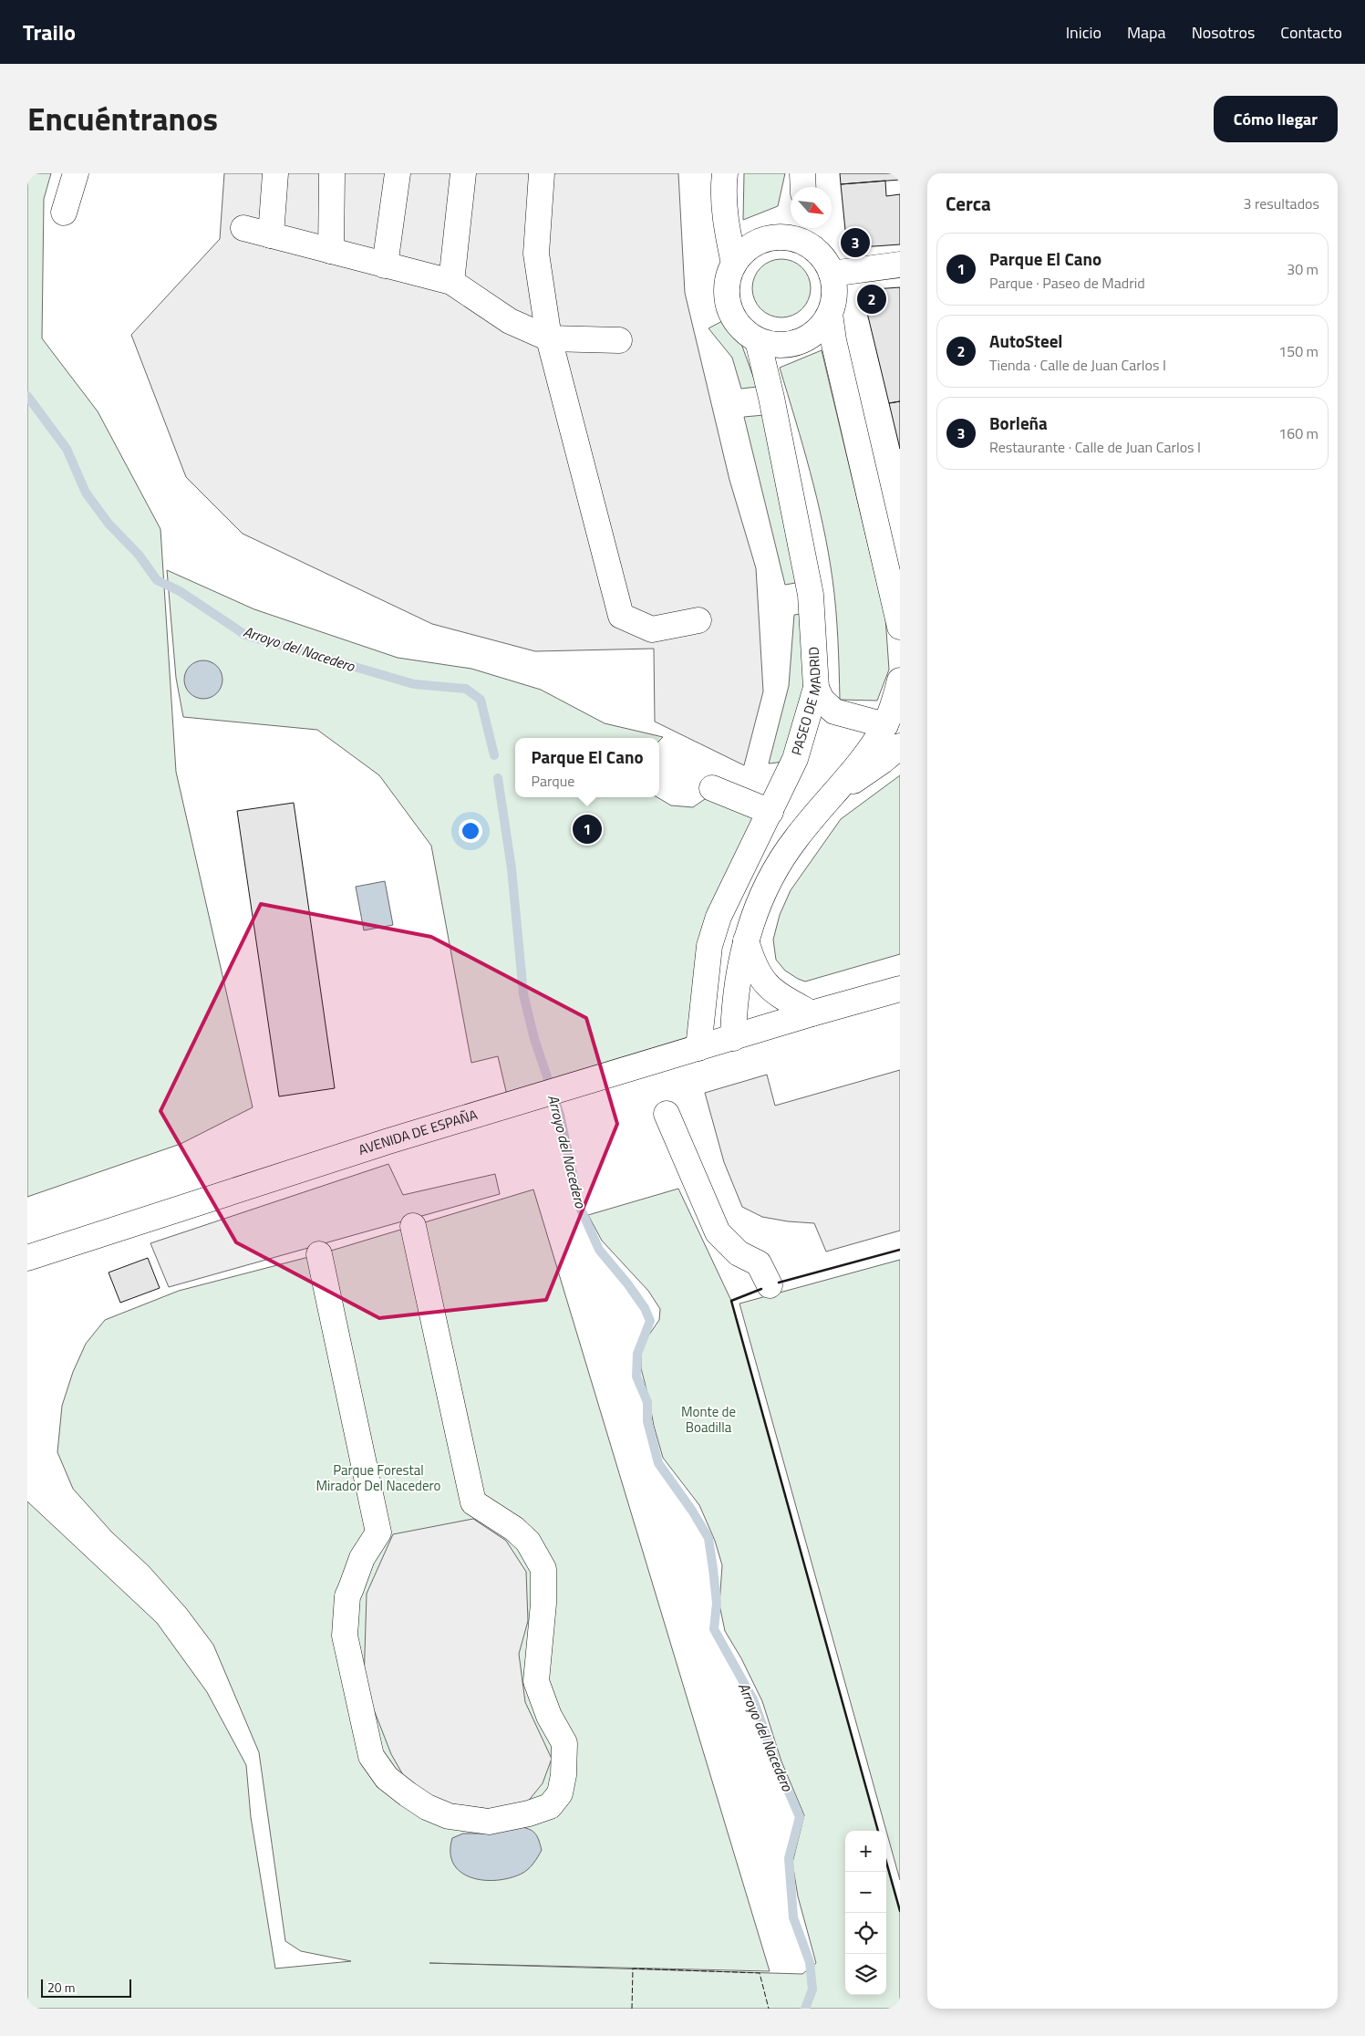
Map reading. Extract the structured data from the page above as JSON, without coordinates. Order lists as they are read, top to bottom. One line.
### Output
{"streets":{"street":["PASEO DE MADRID","AVENIDA DE ESPAÑA"]},"crossings":[["PASEO DE MADRID","AVENIDA DE ESPAÑA"]],"water":["Arroyo del Nacedero"],"parks":["Monte de Boadilla","Parque Forestal Mirador Del Nacedero"],"scale_bar":"20 m","north":"bottom right","page":{"header":"Trailo","nav":["Inicio","Mapa","Nosotros","Contacto"],"title":"Encuéntranos","buttons":"Cómo llegar","heading":["Cerca","3 resultados"],"pins":["3","2","1"],"list":[{"mark":"1","name":"Parque El Cano","note":"Parque · Paseo de Madrid","value":"30 m"},{"mark":"2","name":"AutoSteel","note":"Tienda · Calle de Juan Carlos I","value":"150 m"},{"mark":"3","name":"Borleña","note":"Restaurante · Calle de Juan Carlos I","value":"160 m"}],"popup":["Parque El Cano","Parque"],"map_buttons":["+","−"],"scale":"20 m"}}
